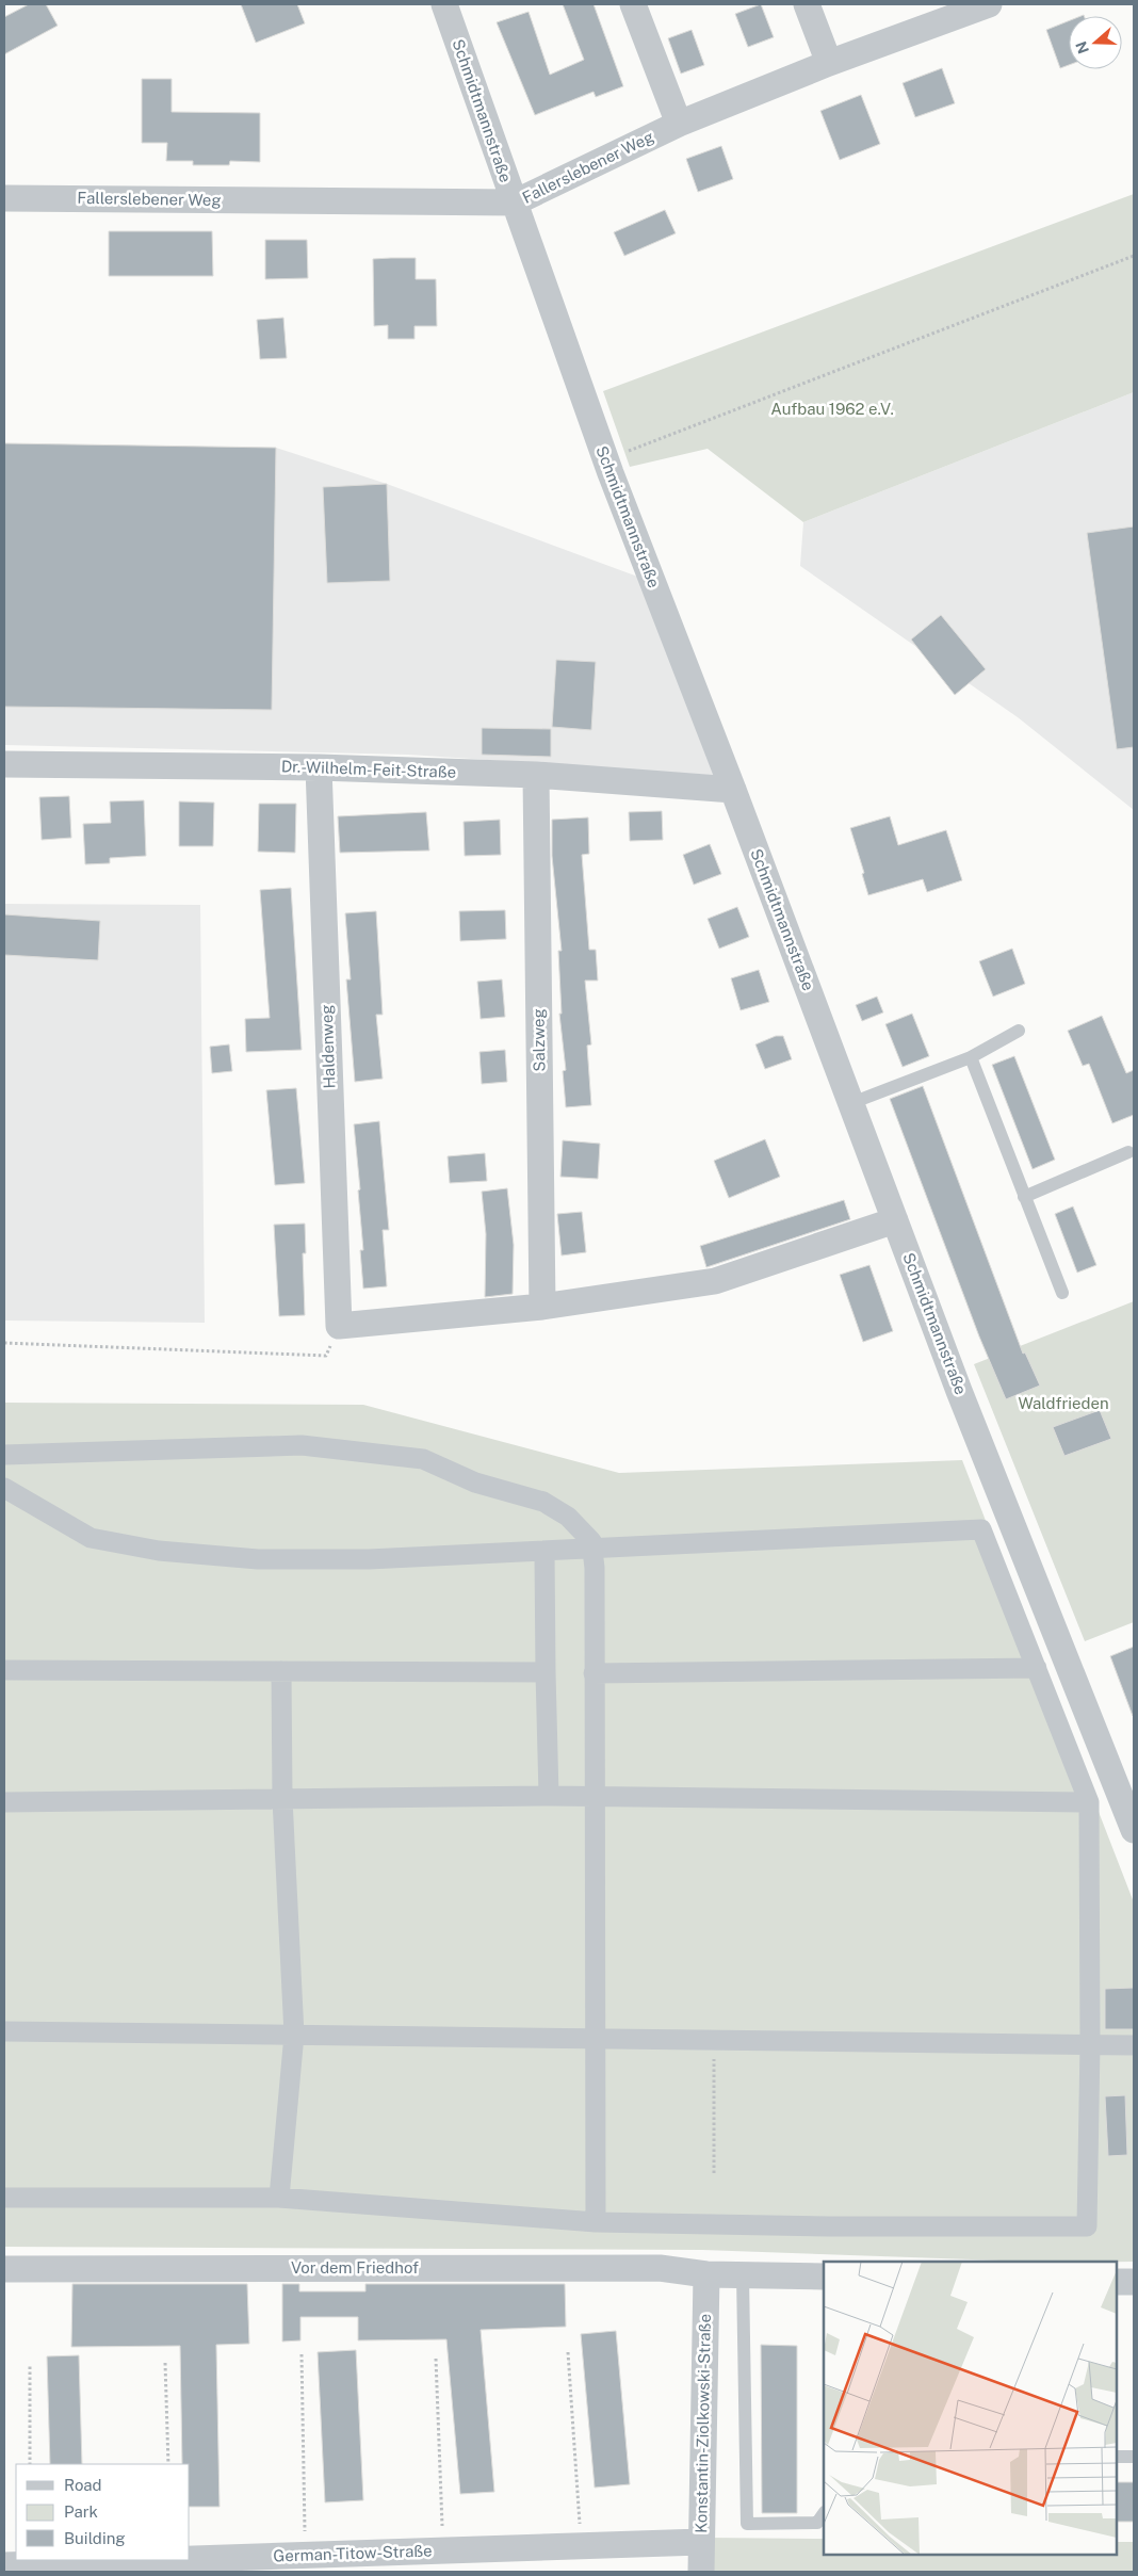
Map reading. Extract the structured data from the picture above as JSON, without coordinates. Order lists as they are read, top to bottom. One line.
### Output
{"streets":{"street":["Schmidtmannstraße","Fallerslebener Weg","Dr.-Wilhelm-Feit-Straße","Salzweg","Haldenweg","Vor dem Friedhof","Konstantin-Ziolkowski-Straße","German-Titow-Straße"]},"crossings":[["Schmidtmannstraße","Fallerslebener Weg"],["Schmidtmannstraße","Dr.-Wilhelm-Feit-Straße"],["Dr.-Wilhelm-Feit-Straße","Salzweg"],["Dr.-Wilhelm-Feit-Straße","Haldenweg"],["Vor dem Friedhof","Konstantin-Ziolkowski-Straße"],["Konstantin-Ziolkowski-Straße","German-Titow-Straße"]],"parks":["Aufbau 1962 e.V.","Waldfrieden"],"legend":["Road","Park","Building"],"north":"left"}
